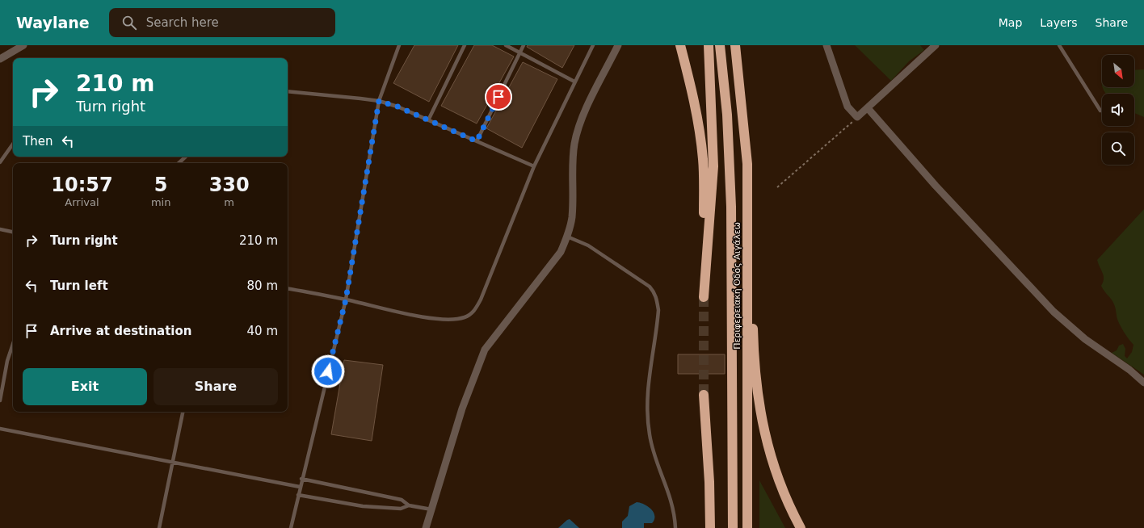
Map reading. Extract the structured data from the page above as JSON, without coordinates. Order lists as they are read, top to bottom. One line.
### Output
{"streets":{"highway":["Περιφερειακή Οδός Αιγάλεω"]},"north":"bottom right","page":{"header":"Waylane","search":"Search here","nav":["Map","Layers","Share"],"turn":["210 m","Turn right"],"then":"Then","eta":["10:57","Arrival","5","min","330","m"],"list":[{"name":"Turn right","value":"210 m"},{"name":"Turn left","value":"80 m"},{"name":"Arrive at destination","value":"40 m"}],"buttons":["Exit","Share"]}}
